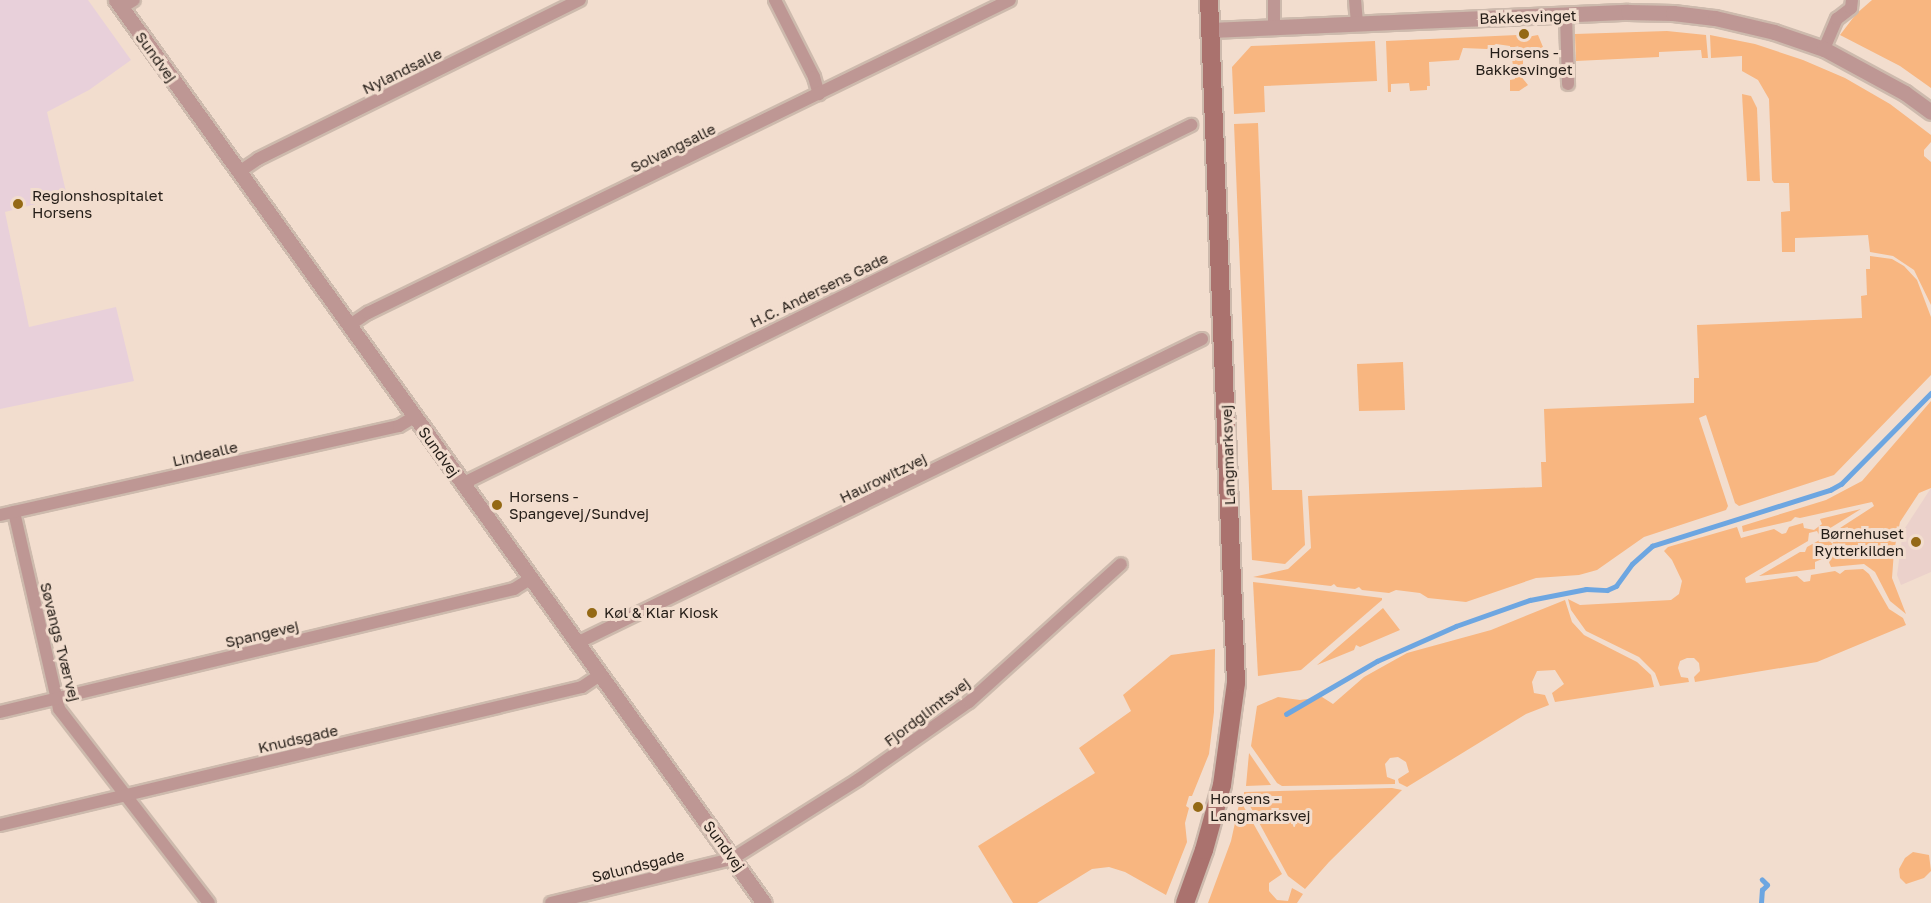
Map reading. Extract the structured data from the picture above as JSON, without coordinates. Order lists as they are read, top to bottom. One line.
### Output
{"streets":{"main road":["Langmarksvej"],"street":["Bakkesvinget","Sundvej","Nylandsalle","Solvangsalle","H.C. Andersens Gade","Lindealle","Haurowitzvej","Spangevej","Søvangs Tværvej","Fjordglimtsvej","Knudsgade","Sølundsgade"]},"crossings":[["Bakkesvinget","Langmarksvej"],["Sundvej","Nylandsalle"],["Sundvej","Solvangsalle"],["Sundvej","H.C. Andersens Gade"],["Sundvej","Lindealle"],["Sundvej","Haurowitzvej"],["Sundvej","Spangevej"],["Sundvej","Fjordglimtsvej"],["Sundvej","Knudsgade"],["Sundvej","Sølundsgade"],["Lindealle","Søvangs Tværvej"],["Spangevej","Søvangs Tværvej"],["Søvangs Tværvej","Knudsgade"],["Fjordglimtsvej","Sølundsgade"]],"places":["Horsens - Bakkesvinget","Regionshospitalet Horsens","Horsens - Spangevej/Sundvej","Børnehuset Rytterkilden","Køl & Klar Kiosk","Horsens - Langmarksvej"]}
